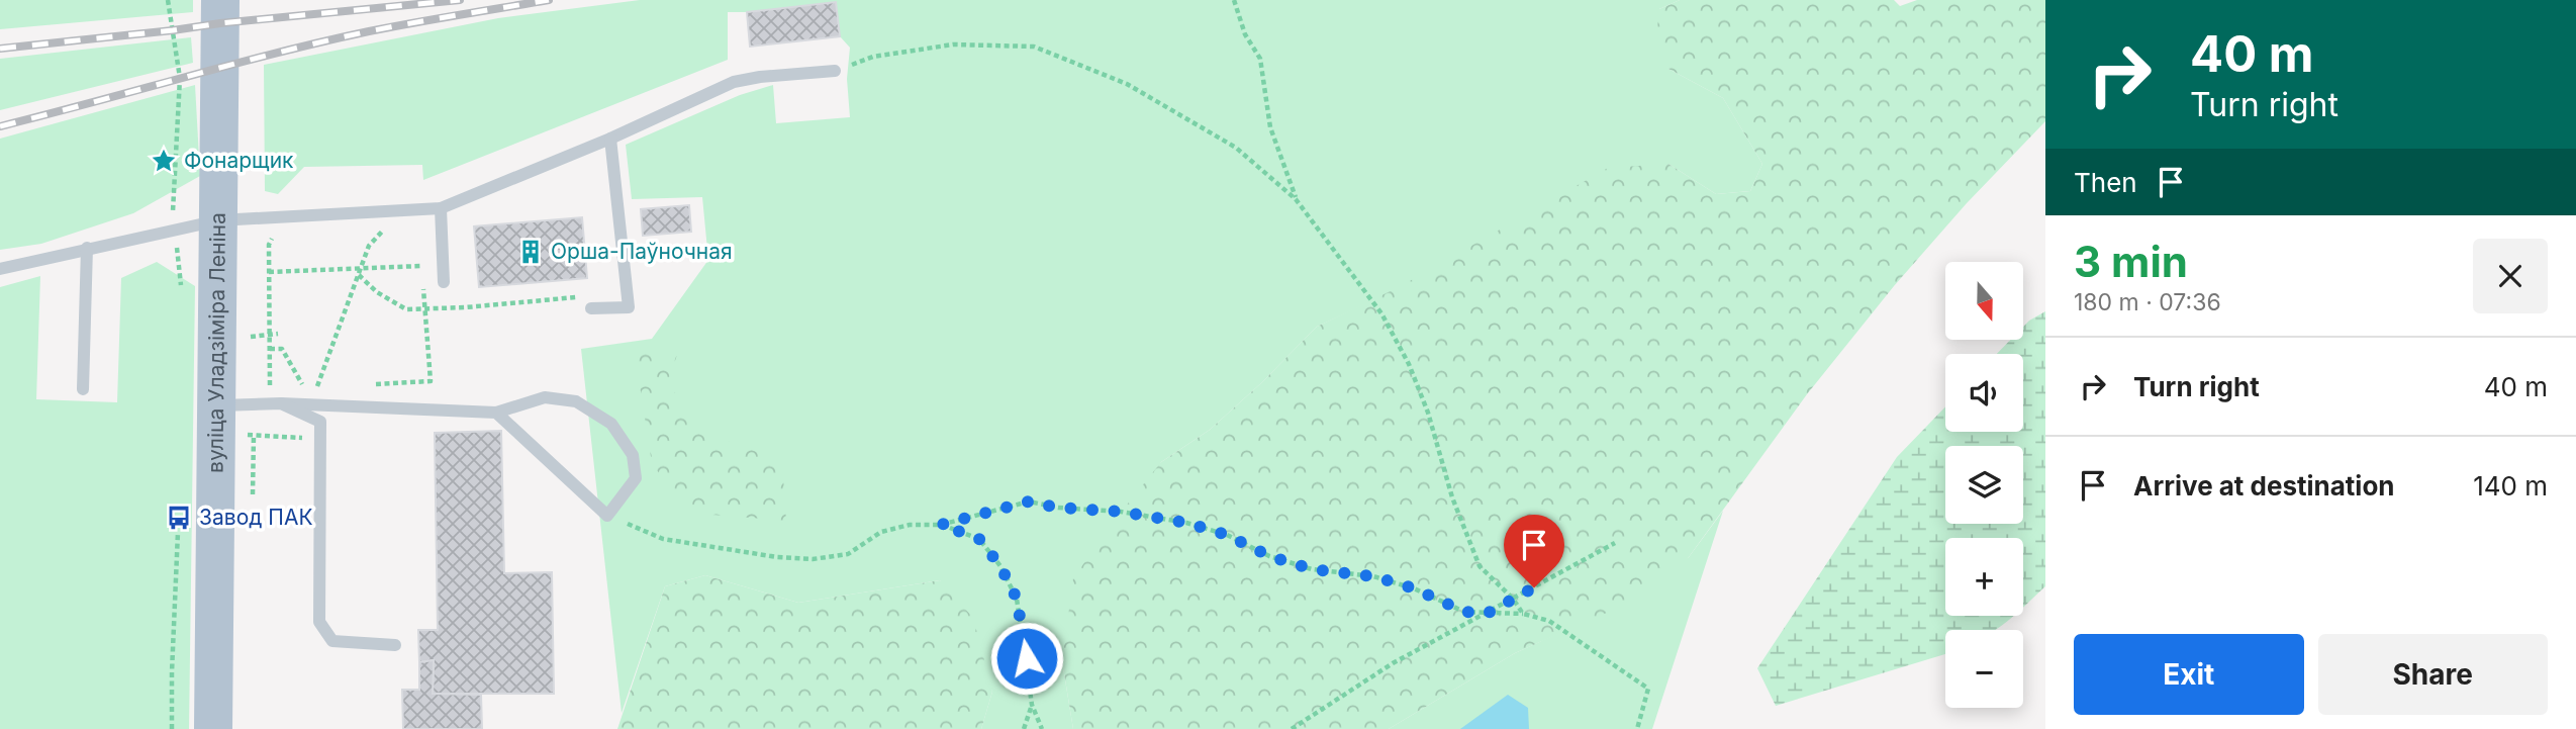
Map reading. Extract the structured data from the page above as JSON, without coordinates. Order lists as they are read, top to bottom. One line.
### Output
{"streets":{"main road":["вуліца Уладзіміра Леніна"]},"places":{"place":["Фонарщик"],"building":["Орша-Паўночная"],"bus stop":["Завод ПАК"]},"north":"bottom","page":{"turn":["40 m","Turn right"],"then":"Then","heading":["3 min","180 m · 07:36"],"map_buttons":["+","−"],"list":[{"name":"Turn right","value":"40 m"},{"name":"Arrive at destination","value":"140 m"}],"buttons":["Exit","Share"]}}
